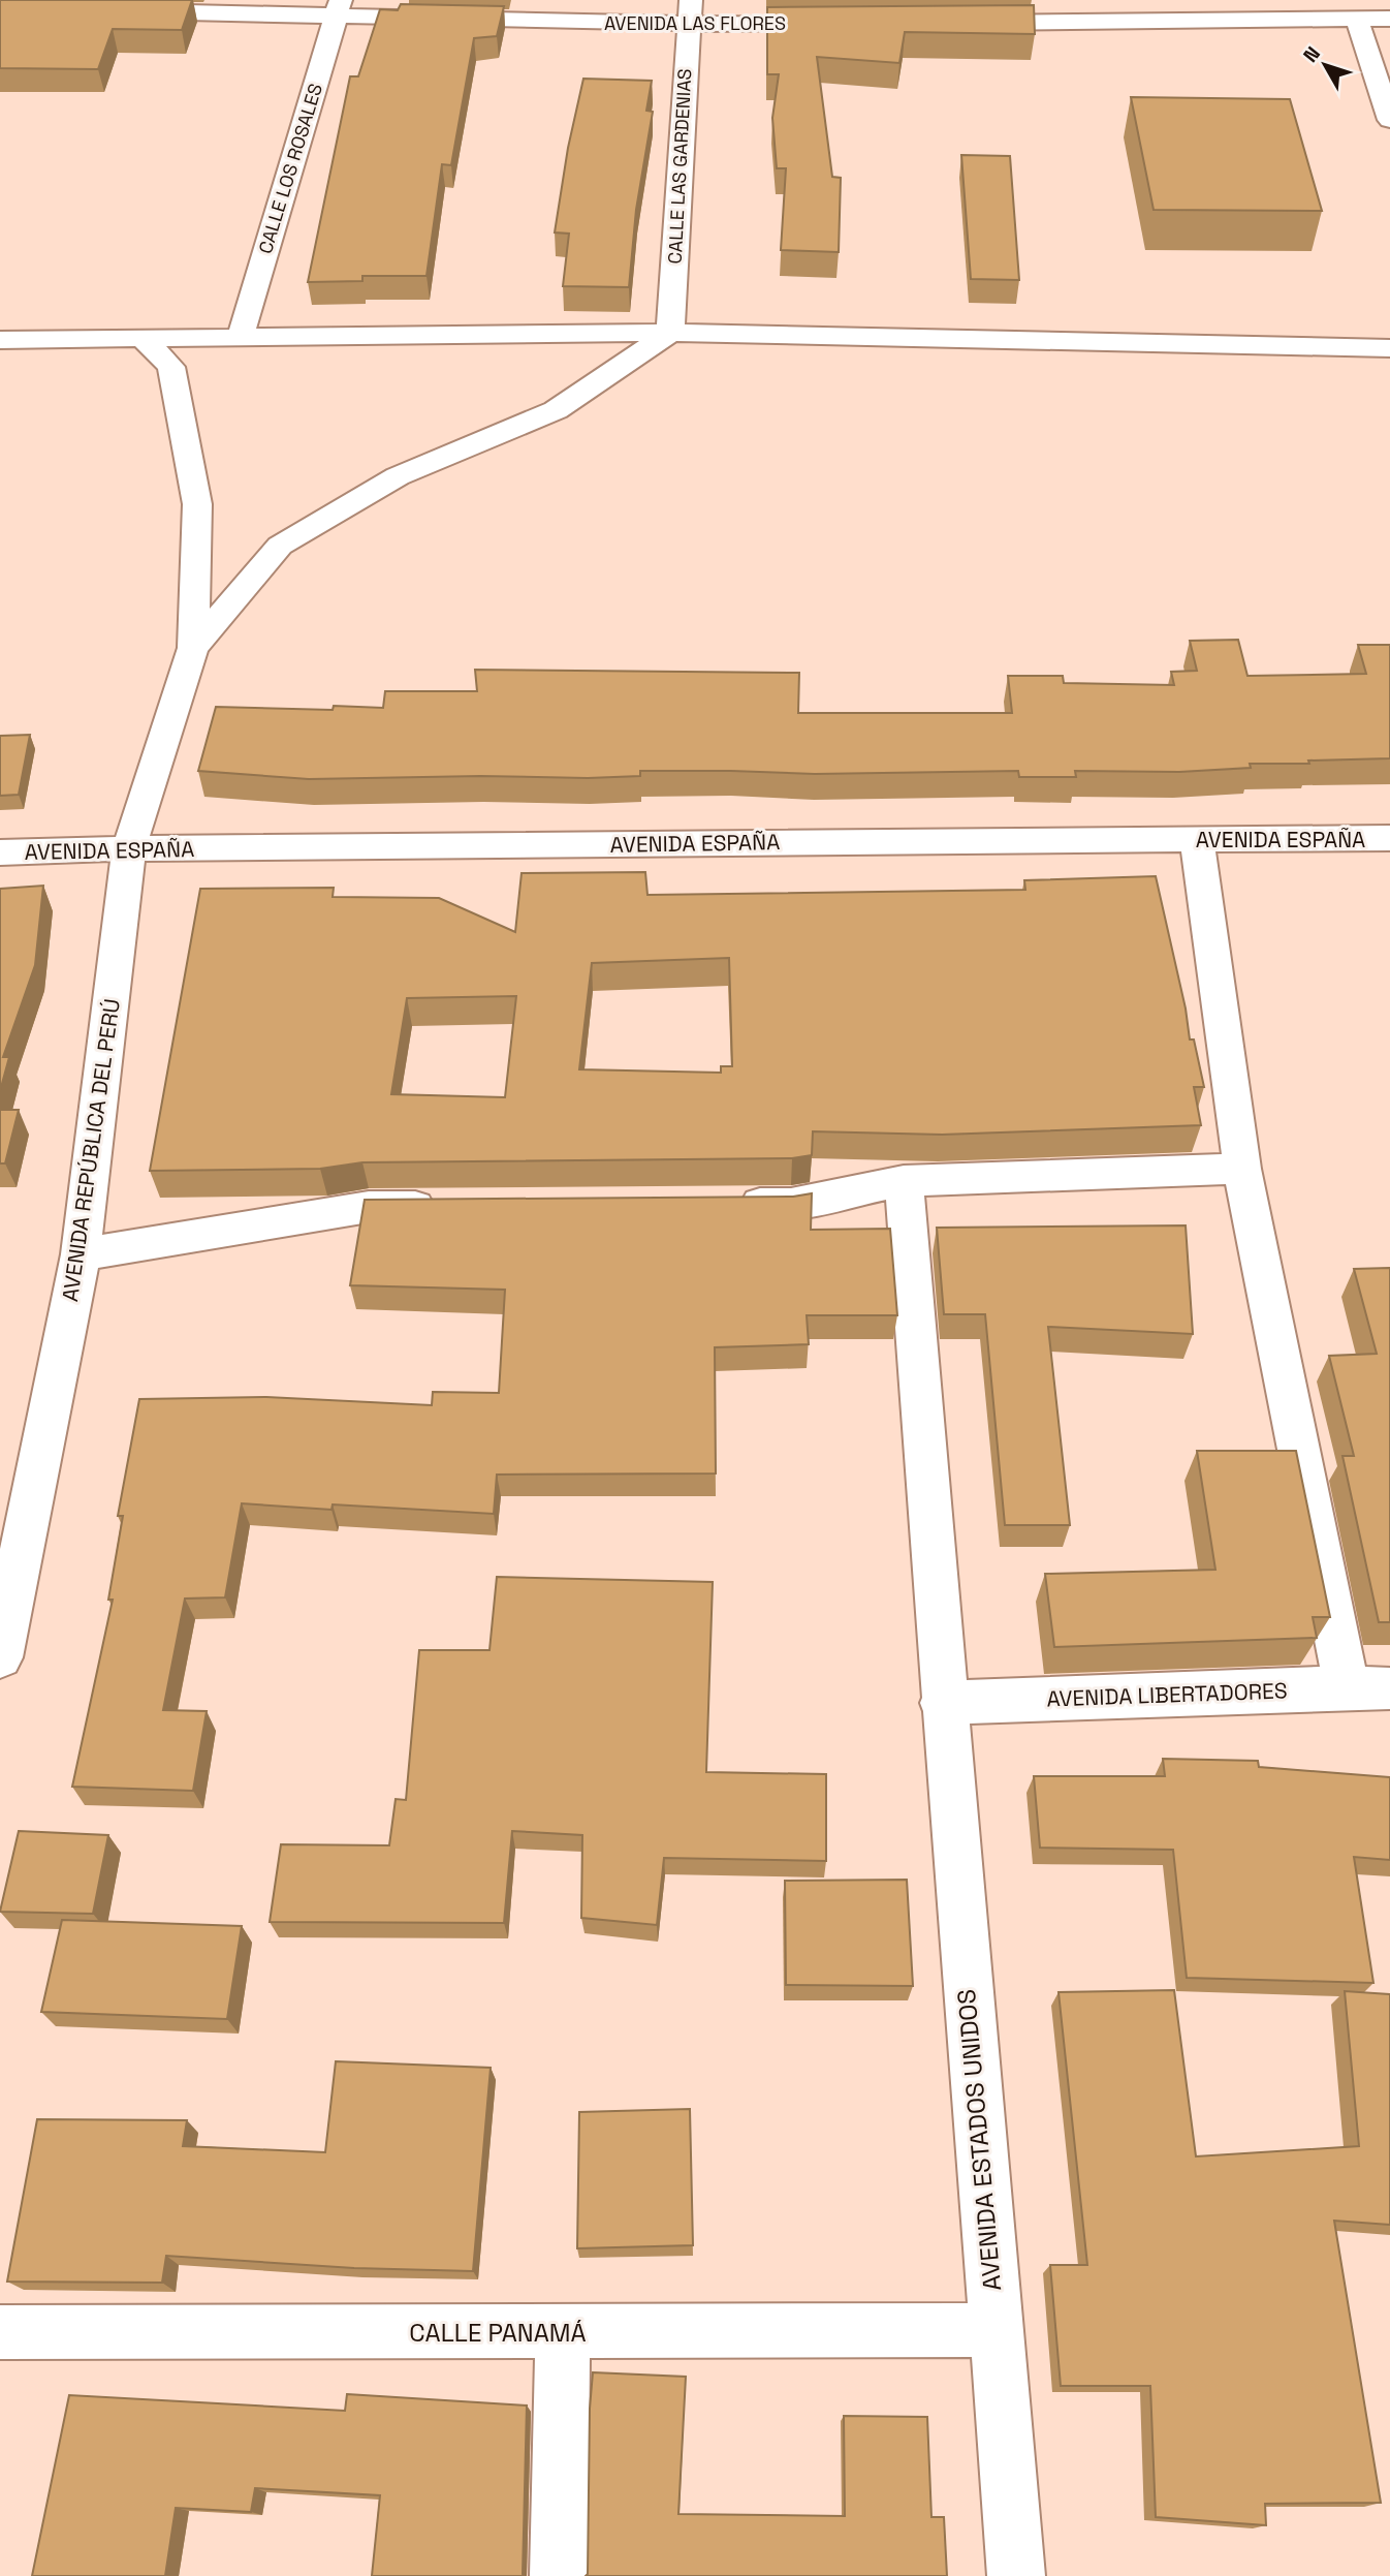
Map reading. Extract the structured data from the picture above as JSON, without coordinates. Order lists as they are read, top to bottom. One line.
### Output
{"streets":{"street":["AVENIDA LAS FLORES","CALLE LAS GARDENIAS","CALLE LOS ROSALES","AVENIDA ESPAÑA","AVENIDA REPÚBLICA DEL PERÚ","AVENIDA LIBERTADORES","AVENIDA ESTADOS UNIDOS","CALLE PANAMÁ"]},"crossings":[["AVENIDA LAS FLORES","CALLE LAS GARDENIAS"],["AVENIDA LAS FLORES","CALLE LOS ROSALES"],["AVENIDA ESPAÑA","AVENIDA REPÚBLICA DEL PERÚ"],["AVENIDA LIBERTADORES","AVENIDA ESTADOS UNIDOS"],["AVENIDA ESTADOS UNIDOS","CALLE PANAMÁ"]],"north":"top left"}
